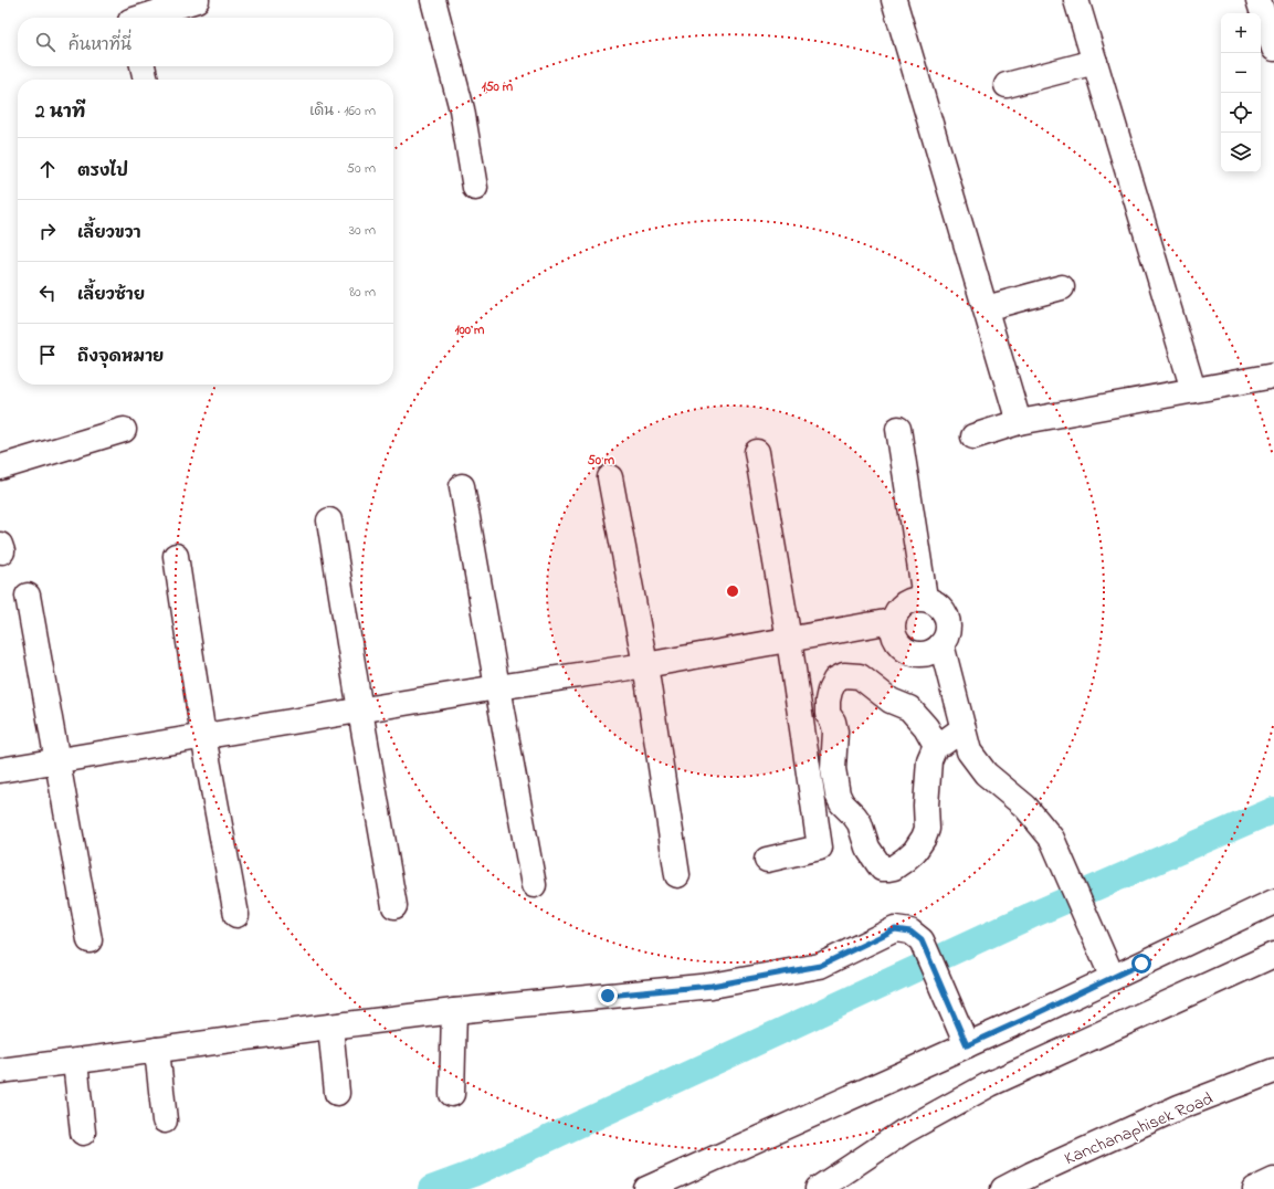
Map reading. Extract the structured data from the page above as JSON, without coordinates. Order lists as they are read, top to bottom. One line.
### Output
{"streets":{"main road":["Kanchanaphisek Road"]},"page":{"map_buttons":["+","−"],"search":"ค้นหาที่นี่","heading":["2 นาที","เดิน · 160 m"],"list":[["ตรงไป","50 m"],["เลี้ยวขวา","30 m"],["เลี้ยวซ้าย","80 m"],"ถึงจุดหมาย"]},"rings":["150 m","100 m","50 m"]}
